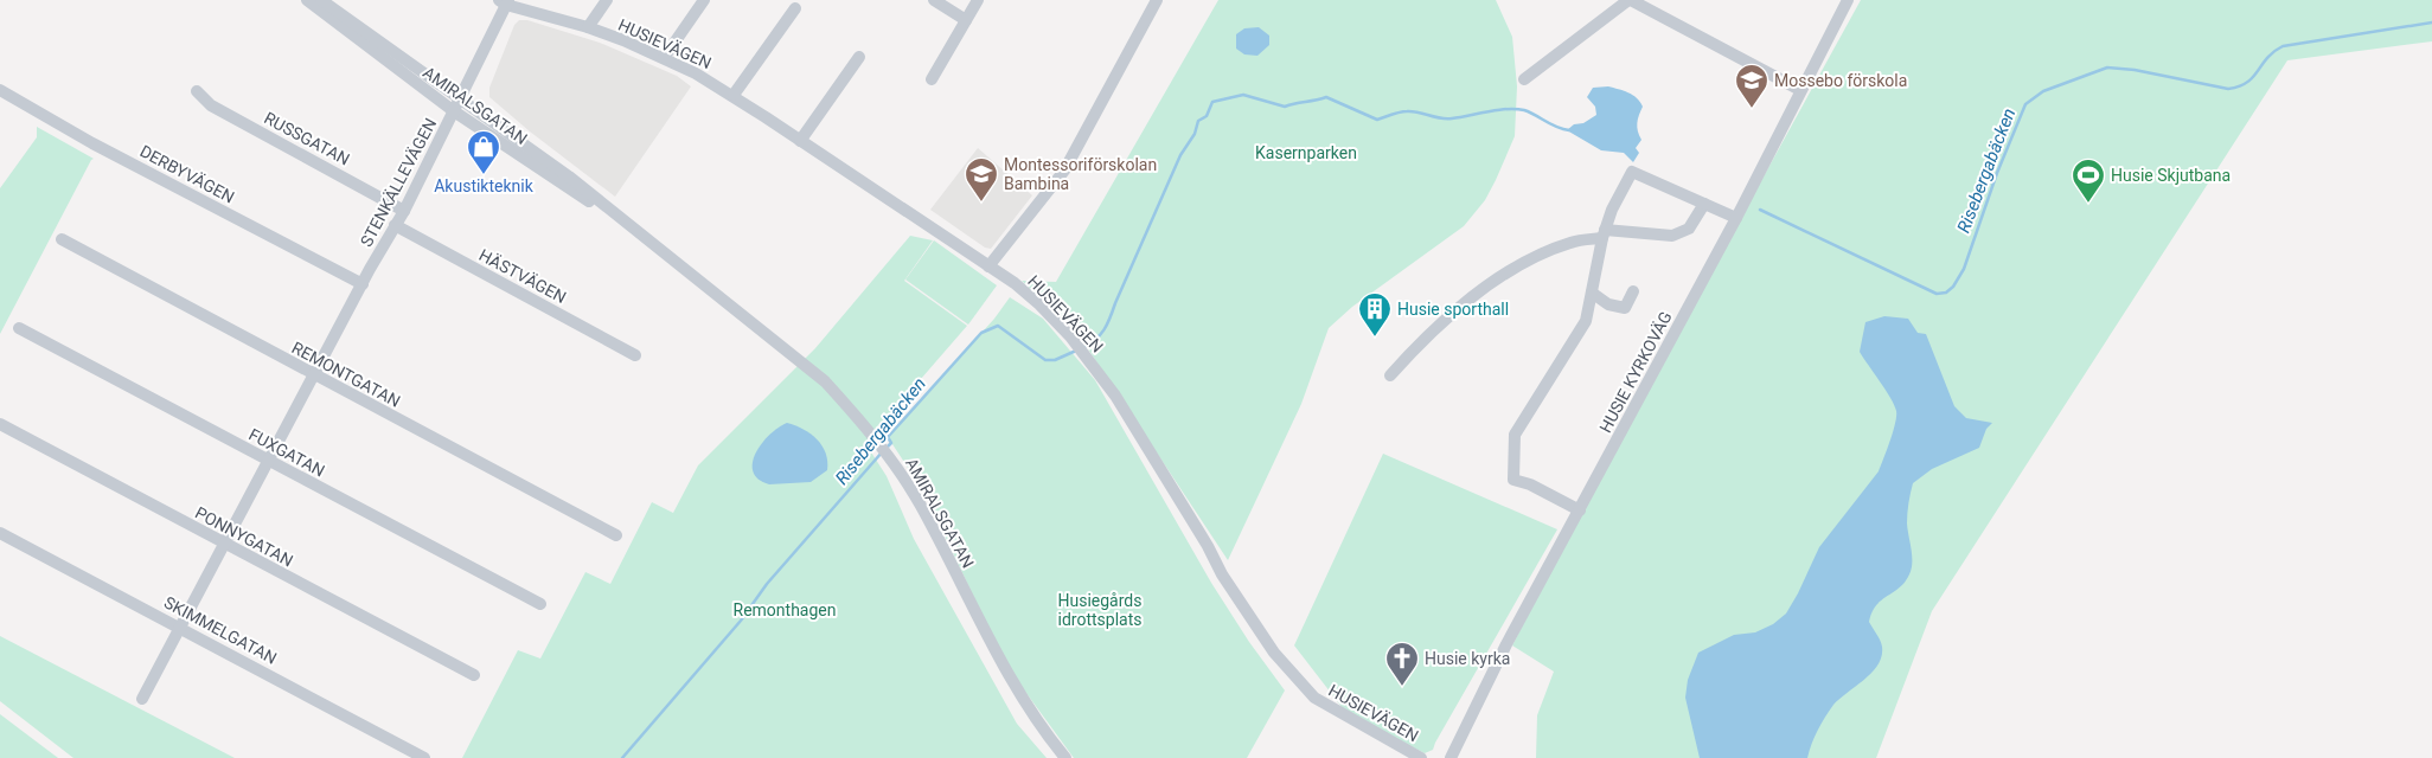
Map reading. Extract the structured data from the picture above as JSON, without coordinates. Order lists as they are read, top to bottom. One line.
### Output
{"streets":{"street":["HUSIEVÄGEN","AMIRALSGATAN","RUSSGATAN","DERBYVÄGEN","STENKÄLLEVÄGEN","HÄSTVÄGEN","HUSIE KYRKOVÄG","REMONTGATAN","FUXGATAN","PONNYGATAN","SKIMMELGATAN"]},"crossings":[["HUSIEVÄGEN","STENKÄLLEVÄGEN"],["AMIRALSGATAN","STENKÄLLEVÄGEN"],["RUSSGATAN","STENKÄLLEVÄGEN"],["DERBYVÄGEN","STENKÄLLEVÄGEN"],["STENKÄLLEVÄGEN","HÄSTVÄGEN"]],"water":["Risebergabäcken"],"parks":["Kasernparken","Husiegårds idrottsplats","Remonthagen"],"places":{"school or university":["Mossebo förskola","Montessoriförskolan Bambina"],"shop":["Akustikteknik"],"sports":["Husie Skjutbana"],"building":["Husie sporthall"],"church":["Husie kyrka"]}}
